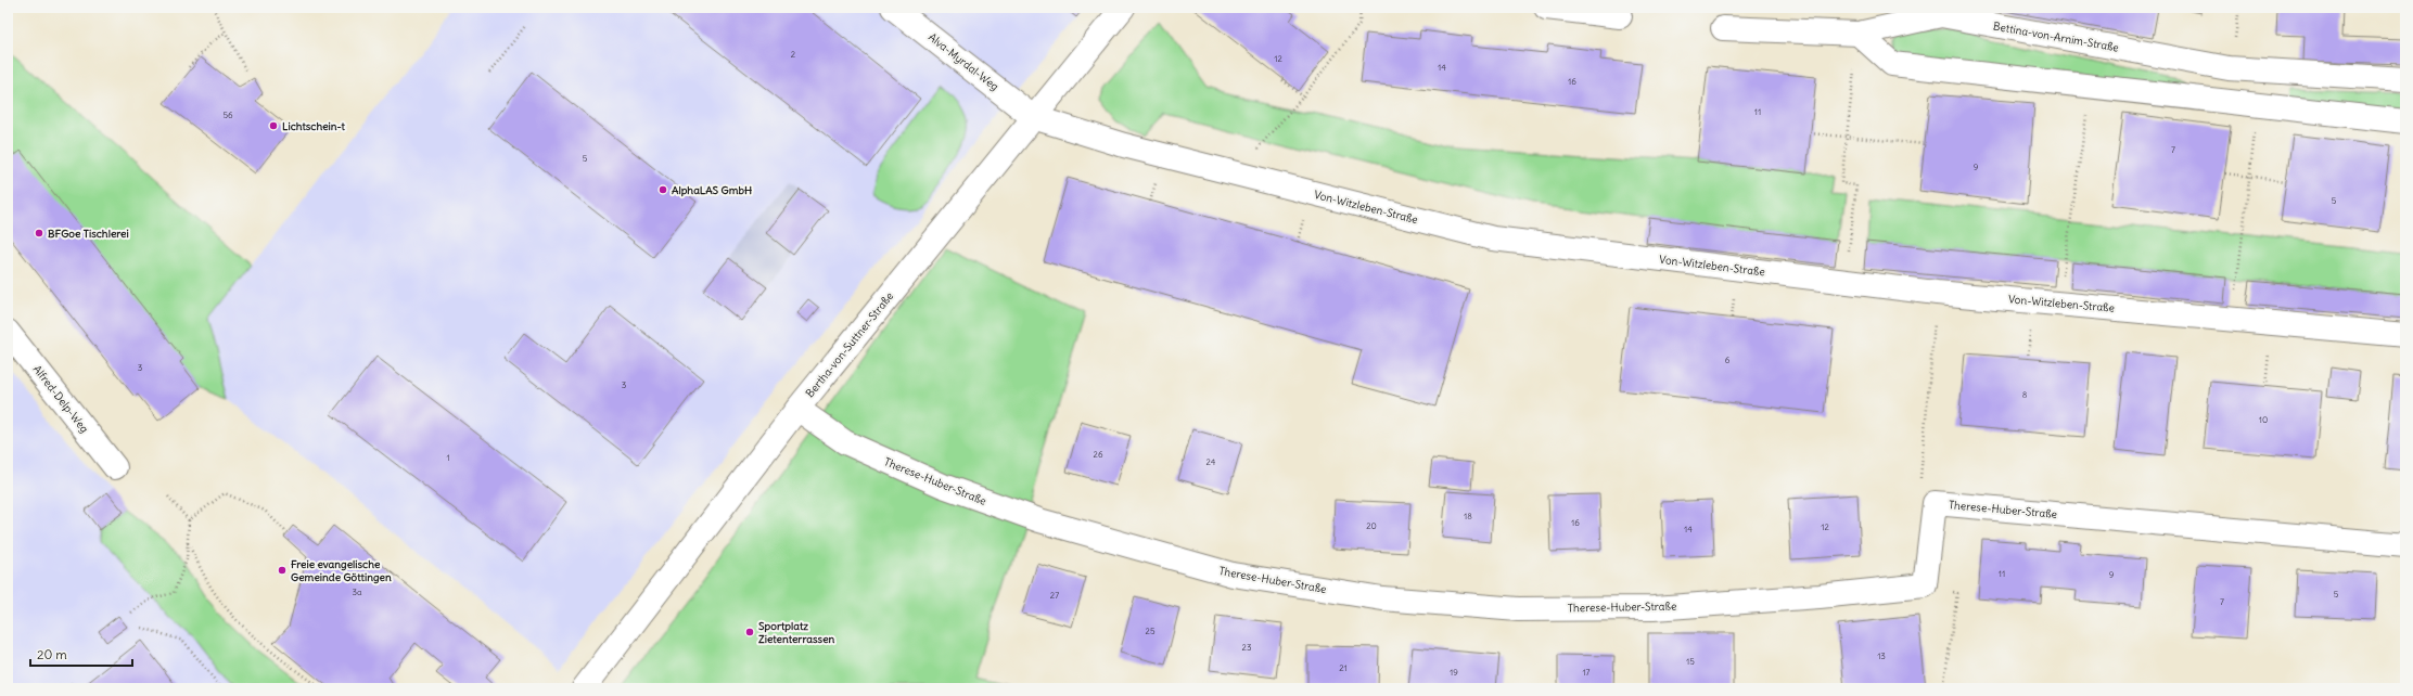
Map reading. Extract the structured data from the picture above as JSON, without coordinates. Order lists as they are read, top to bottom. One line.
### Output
{"streets":{"street":["Bettina-von-Arnim-Straße","Alva-Myrdal-Weg","Von-Witzleben-Straße","Bertha-von-Suttner-Straße","Alfred-Delp-Weg","Therese-Huber-Straße"]},"crossings":[["Alva-Myrdal-Weg","Von-Witzleben-Straße"],["Alva-Myrdal-Weg","Bertha-von-Suttner-Straße"],["Von-Witzleben-Straße","Bertha-von-Suttner-Straße"],["Bertha-von-Suttner-Straße","Therese-Huber-Straße"]],"places":["Lichtschein-t","AlphaLAS GmbH","BFGoe Tischlerei","Freie evangelische Gemeinde Göttingen","Sportplatz Zietenterrassen"],"house_numbers":["2","12","14","16","11","56","7","5","9","5","6","3","3","8","10","26","1","24","18","16","20","12","14","11","9","3a","5","27","7","25","23","13","15","21","19","17"],"scale_bar":"20 m"}
